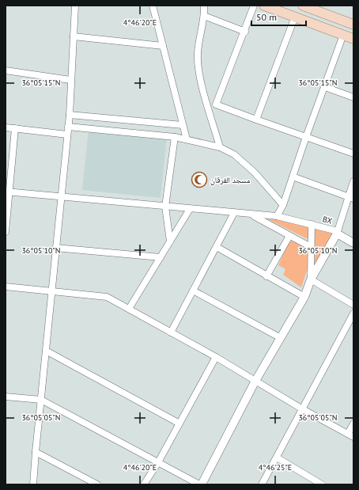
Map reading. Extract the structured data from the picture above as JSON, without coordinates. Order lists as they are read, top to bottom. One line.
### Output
{"streets":{"street":["BX"]},"places":{"mosque":["مسجد الفرقان"]},"scale_bar":"50 m","coordinates":["4°46'20\"E","36°05'15\"N","36°05'10\"N","36°05'05\"N","4°46'25\"E"]}
